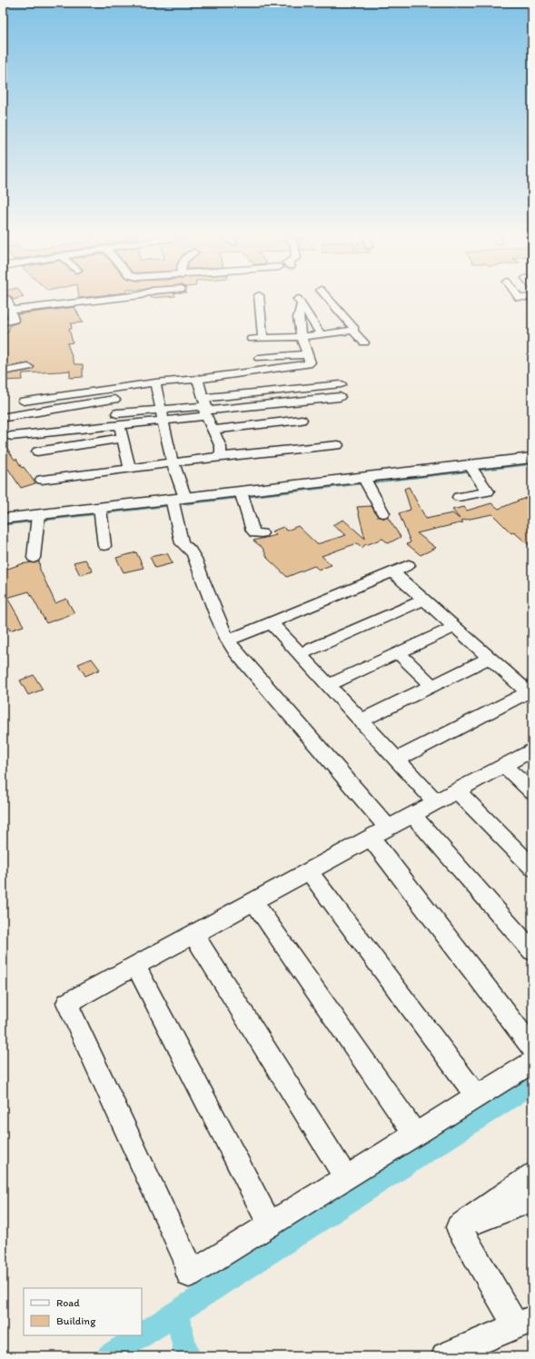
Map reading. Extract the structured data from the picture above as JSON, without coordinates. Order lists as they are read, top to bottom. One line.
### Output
{"legend":["Road","Building"]}
